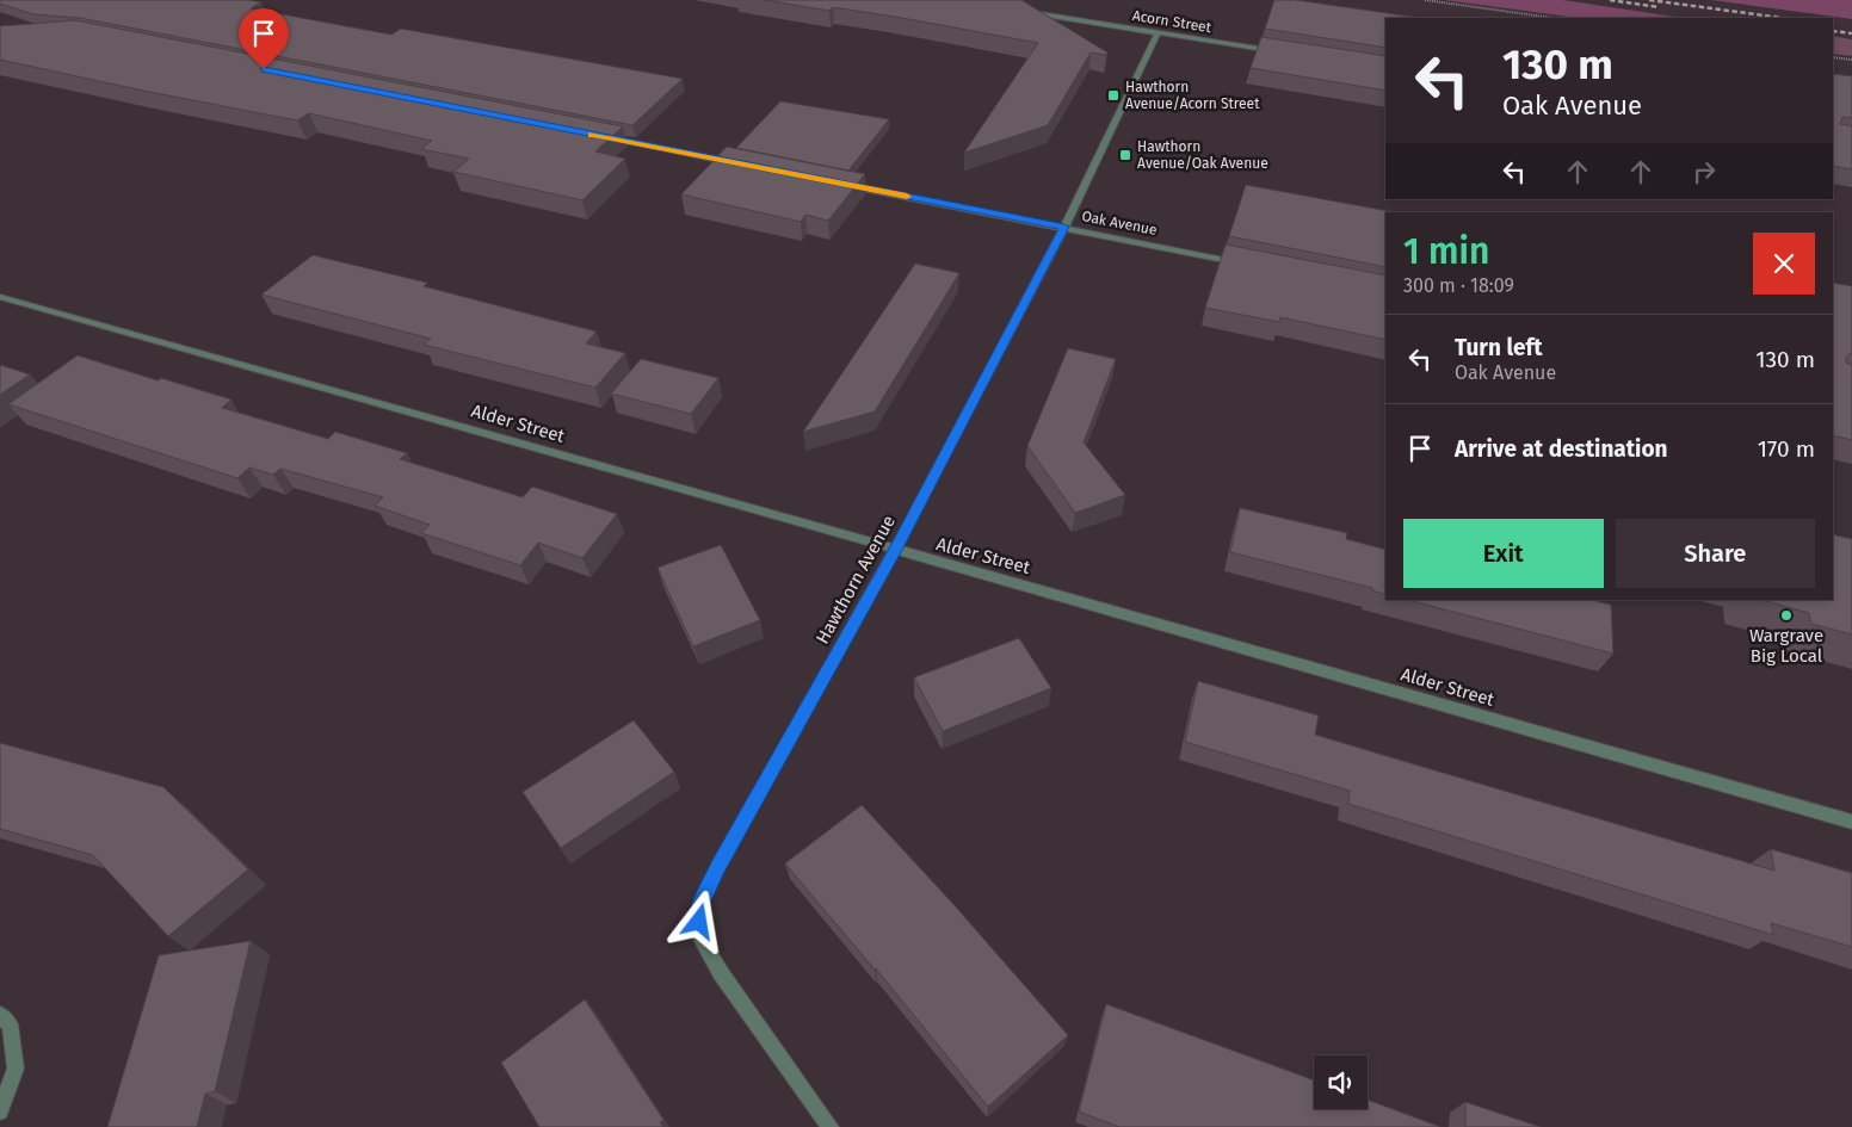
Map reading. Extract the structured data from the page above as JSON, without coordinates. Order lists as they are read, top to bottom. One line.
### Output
{"streets":{"street":["Acorn Street","Oak Avenue","Alder Street","Hawthorn Avenue"]},"crossings":[["Acorn Street","Hawthorn Avenue"],["Oak Avenue","Hawthorn Avenue"],["Alder Street","Hawthorn Avenue"]],"places":{"transit":["Hawthorn Avenue/Acorn Street","Hawthorn Avenue/Oak Avenue"],"other":["Wargrave Big Local"]},"page":{"turn":["130 m","Oak Avenue"],"heading":["1 min","300 m · 18:09"],"list":[{"name":"Turn left","note":"Oak Avenue","value":"130 m"},{"name":"Arrive at destination","value":"170 m"}],"buttons":["Exit","Share"]}}
